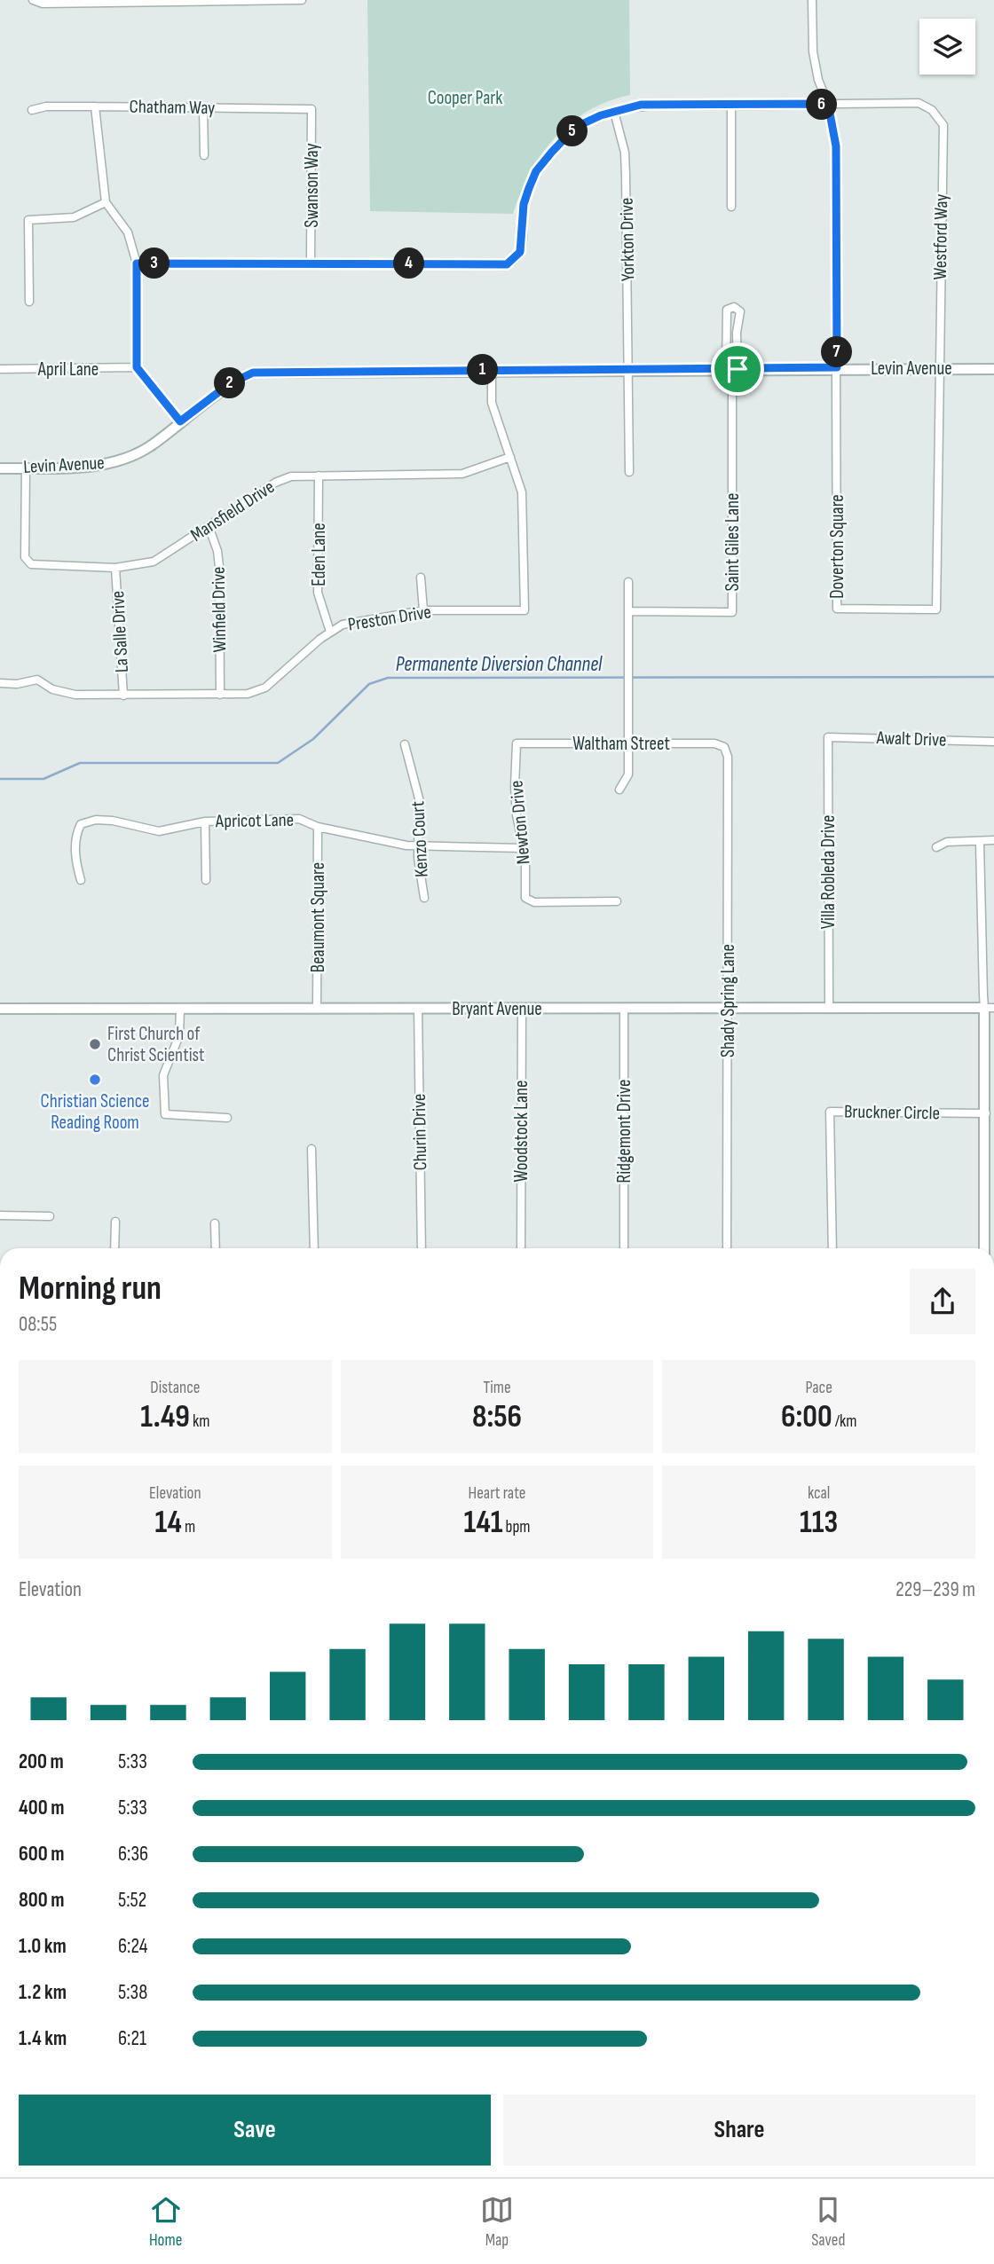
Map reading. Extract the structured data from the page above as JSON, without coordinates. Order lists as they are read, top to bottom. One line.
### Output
{"streets":{"street":["Chatham Way","Swanson Way","Westford Way","Yorkton Drive","Levin Avenue","April Lane","Mansfield Drive","Saint Giles Lane","Doverton Square","Eden Lane","Winfield Drive","Preston Drive","La Salle Drive","Awalt Drive","Waltham Street","Apricot Lane","Newton Drive","Kenzo Court","Villa Robleda Drive","Beaumont Square","Shady Spring Lane","Bryant Avenue","Bruckner Circle","Woodstock Lane","Ridgemont Drive","Churin Drive"]},"crossings":[["Chatham Way","Swanson Way"],["Westford Way","Levin Avenue"],["Westford Way","Doverton Square"],["Yorkton Drive","Levin Avenue"],["Levin Avenue","Mansfield Drive"],["Levin Avenue","Saint Giles Lane"],["Levin Avenue","Doverton Square"],["Levin Avenue","Preston Drive"],["Mansfield Drive","Eden Lane"],["Mansfield Drive","Winfield Drive"],["Mansfield Drive","Preston Drive"],["Mansfield Drive","La Salle Drive"],["Eden Lane","Preston Drive"],["Winfield Drive","Preston Drive"],["Preston Drive","La Salle Drive"],["Awalt Drive","Villa Robleda Drive"],["Waltham Street","Newton Drive"],["Waltham Street","Shady Spring Lane"],["Apricot Lane","Newton Drive"],["Apricot Lane","Kenzo Court"],["Apricot Lane","Beaumont Square"],["Villa Robleda Drive","Bryant Avenue"],["Beaumont Square","Bryant Avenue"],["Shady Spring Lane","Bryant Avenue"],["Bryant Avenue","Woodstock Lane"],["Bryant Avenue","Ridgemont Drive"],["Bryant Avenue","Churin Drive"]],"water":["Permanente Diversion Channel"],"parks":["Cooper Park"],"places":["First Church of Christ Scientist","Christian Science Reading Room"],"page":{"pins":["6","5","3","4","7","1","2"],"heading":["Morning run","08:55"],"stats":[["Distance","1.49 km"],["Time","8:56"],["Pace","6:00 /km"],["Elevation","14 m"],["Heart rate","141 bpm"],["kcal","113"]],"chart":["Elevation","229–239 m"],"list":[{"name":"200 m","note":"5:33"},{"name":"400 m","note":"5:33"},{"name":"600 m","note":"6:36"},{"name":"800 m","note":"5:52"},{"name":"1.0 km","note":"6:24"},{"name":"1.2 km","note":"5:38"},{"name":"1.4 km","note":"6:21"}],"buttons":["Save","Share"],"tabs":["Home","Map","Saved"]}}
